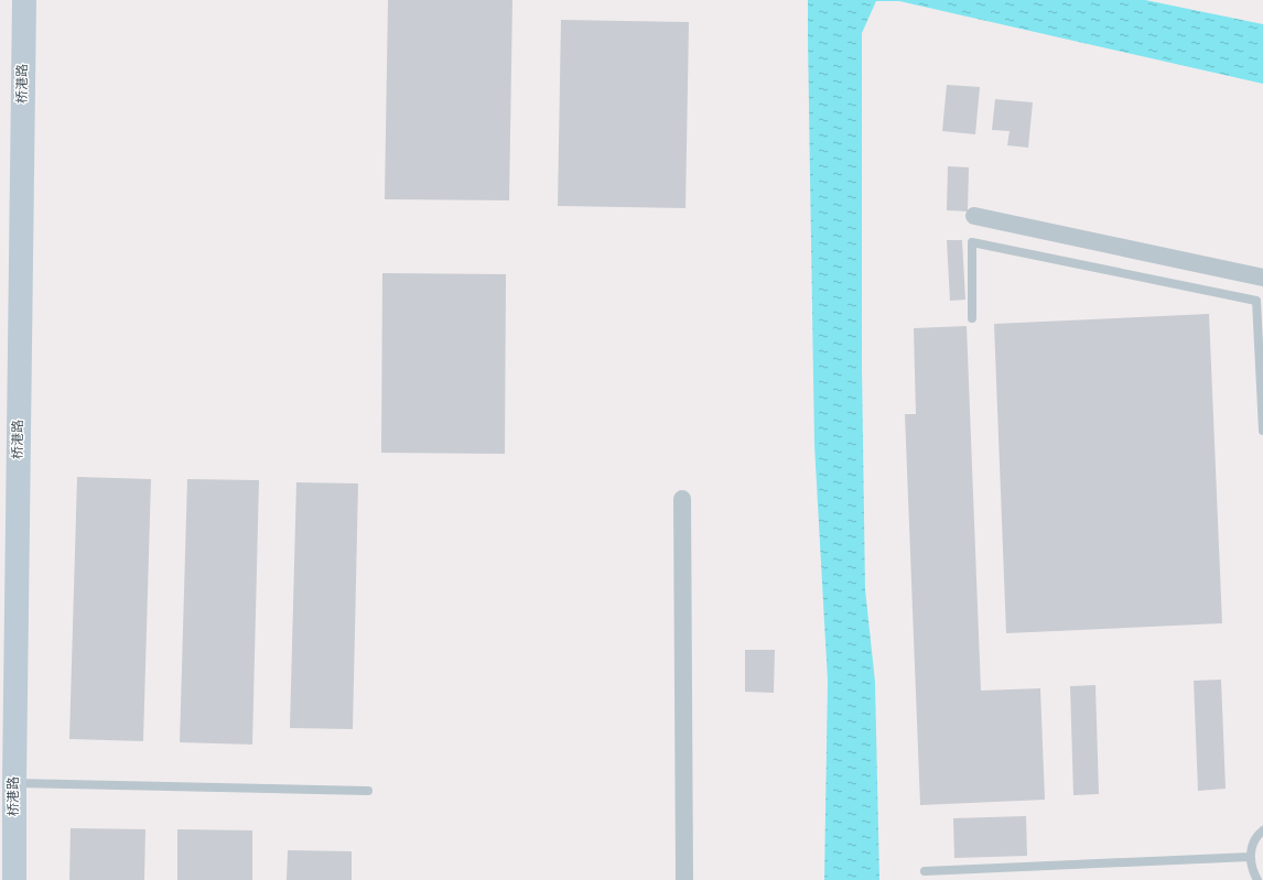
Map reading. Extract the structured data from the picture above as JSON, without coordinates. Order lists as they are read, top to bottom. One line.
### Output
{"streets":{"street":["桥港路"]}}
